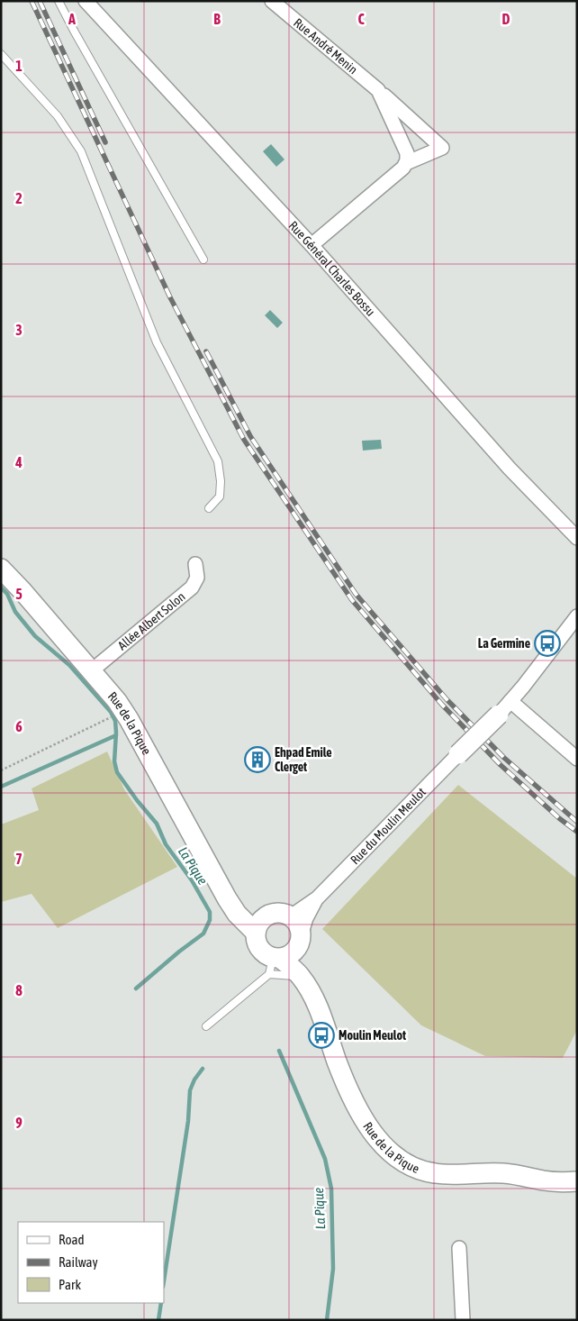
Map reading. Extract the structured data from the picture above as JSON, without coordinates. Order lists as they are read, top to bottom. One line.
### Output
{"streets":{"street":["Rue André Menin","Rue Général Charles Bossu","Allée Albert Solon","Rue de la Pique","Rue du Moulin Meulot"]},"crossings":[["Rue André Menin","Rue Général Charles Bossu"],["Allée Albert Solon","Rue de la Pique"],["Rue de la Pique","Rue du Moulin Meulot"]],"water":["La Pique"],"places":{"bus stop":["La Germine","Moulin Meulot"],"building":["Ehpad Emile Clerget"]},"legend":["Road","Railway","Park"],"grid":{"columns":["A","B","C","D"],"rows":["1","2","3","4","5","6","7","8","9"]}}
